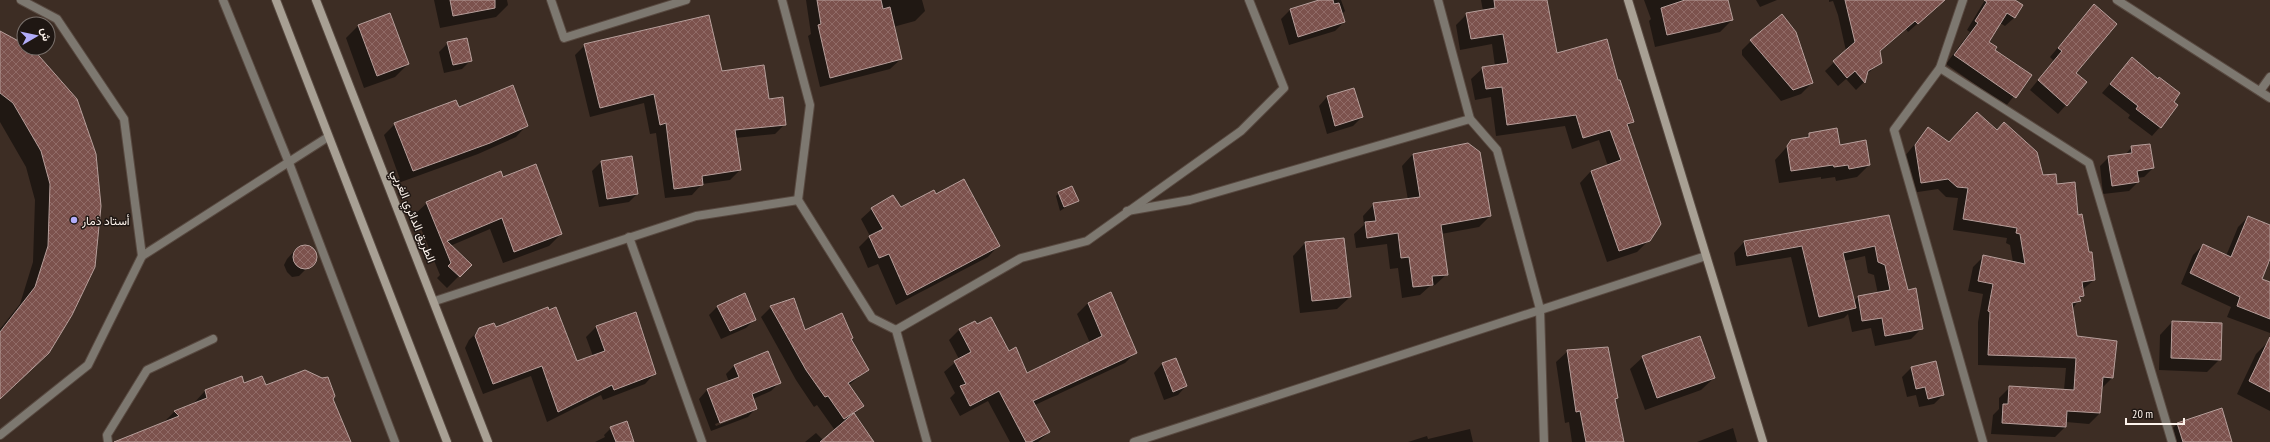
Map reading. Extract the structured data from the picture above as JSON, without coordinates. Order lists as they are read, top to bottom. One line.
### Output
{"streets":{"main road":["الطريق الدائري الغربي"]},"places":["أستاد ذمار"],"scale_bar":"20 m","north":"right"}
